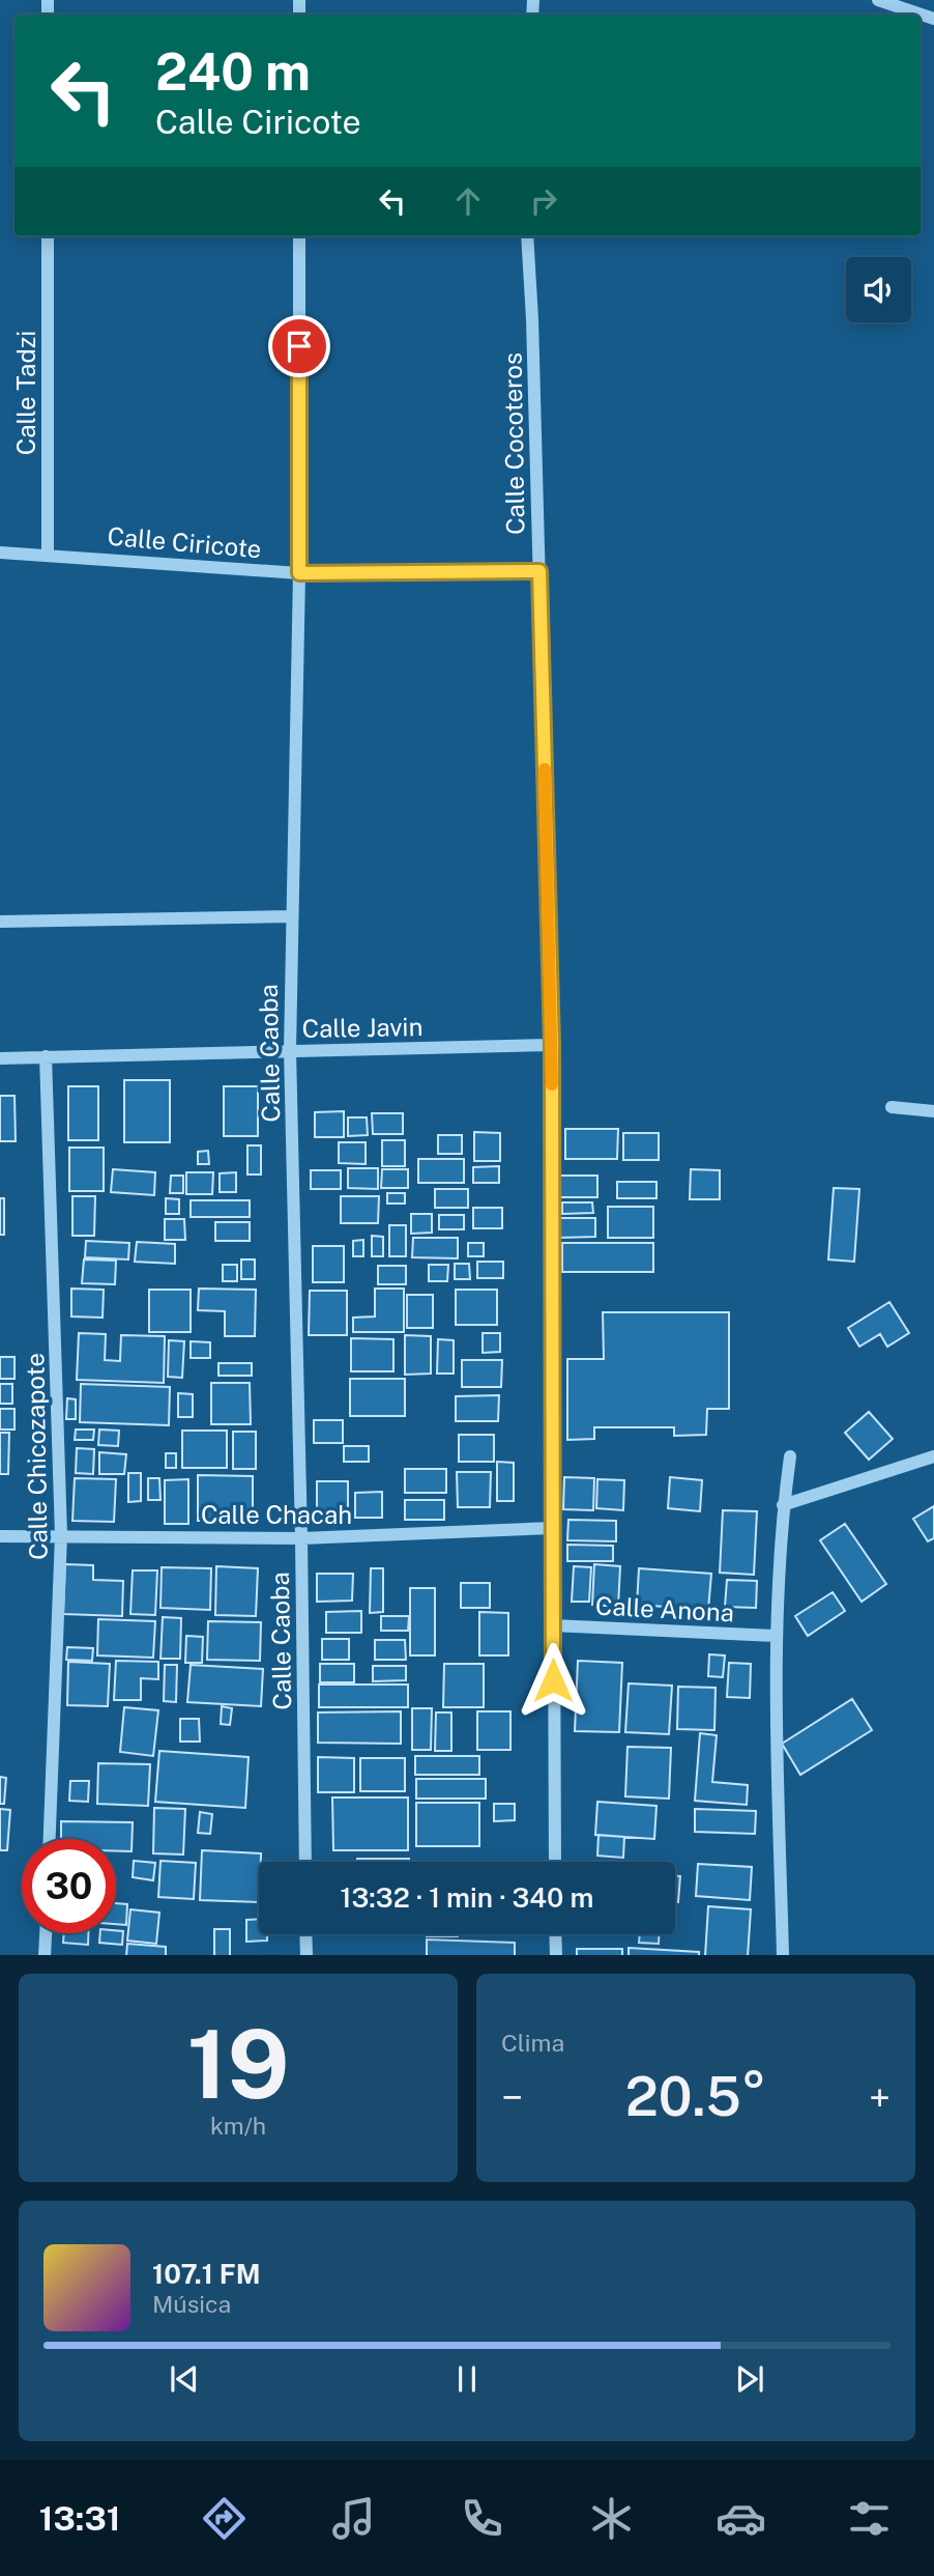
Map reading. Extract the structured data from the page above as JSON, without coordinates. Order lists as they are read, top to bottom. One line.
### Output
{"streets":{"street":["Calle Tadzi","Calle Cocoteros","Calle Ciricote","Calle Javin","Calle Caoba","Calle Chicozapote","Calle Chacah","Calle Anona"]},"crossings":[["Calle Tadzi","Calle Ciricote"],["Calle Cocoteros","Calle Ciricote"],["Calle Cocoteros","Calle Javin"],["Calle Cocoteros","Calle Chacah"],["Calle Cocoteros","Calle Anona"],["Calle Ciricote","Calle Caoba"],["Calle Javin","Calle Caoba"],["Calle Javin","Calle Chicozapote"],["Calle Caoba","Calle Chacah"],["Calle Chicozapote","Calle Chacah"]],"page":{"turn":["240 m","Calle Ciricote"],"limit":"30","trip":"13:32 · 1 min · 340 m","tile":[["19","km/h"],"Clima"],"heat":["−","20.5°","+"],"song":["107.1 FM","Música"],"tabs":"13:31"}}
